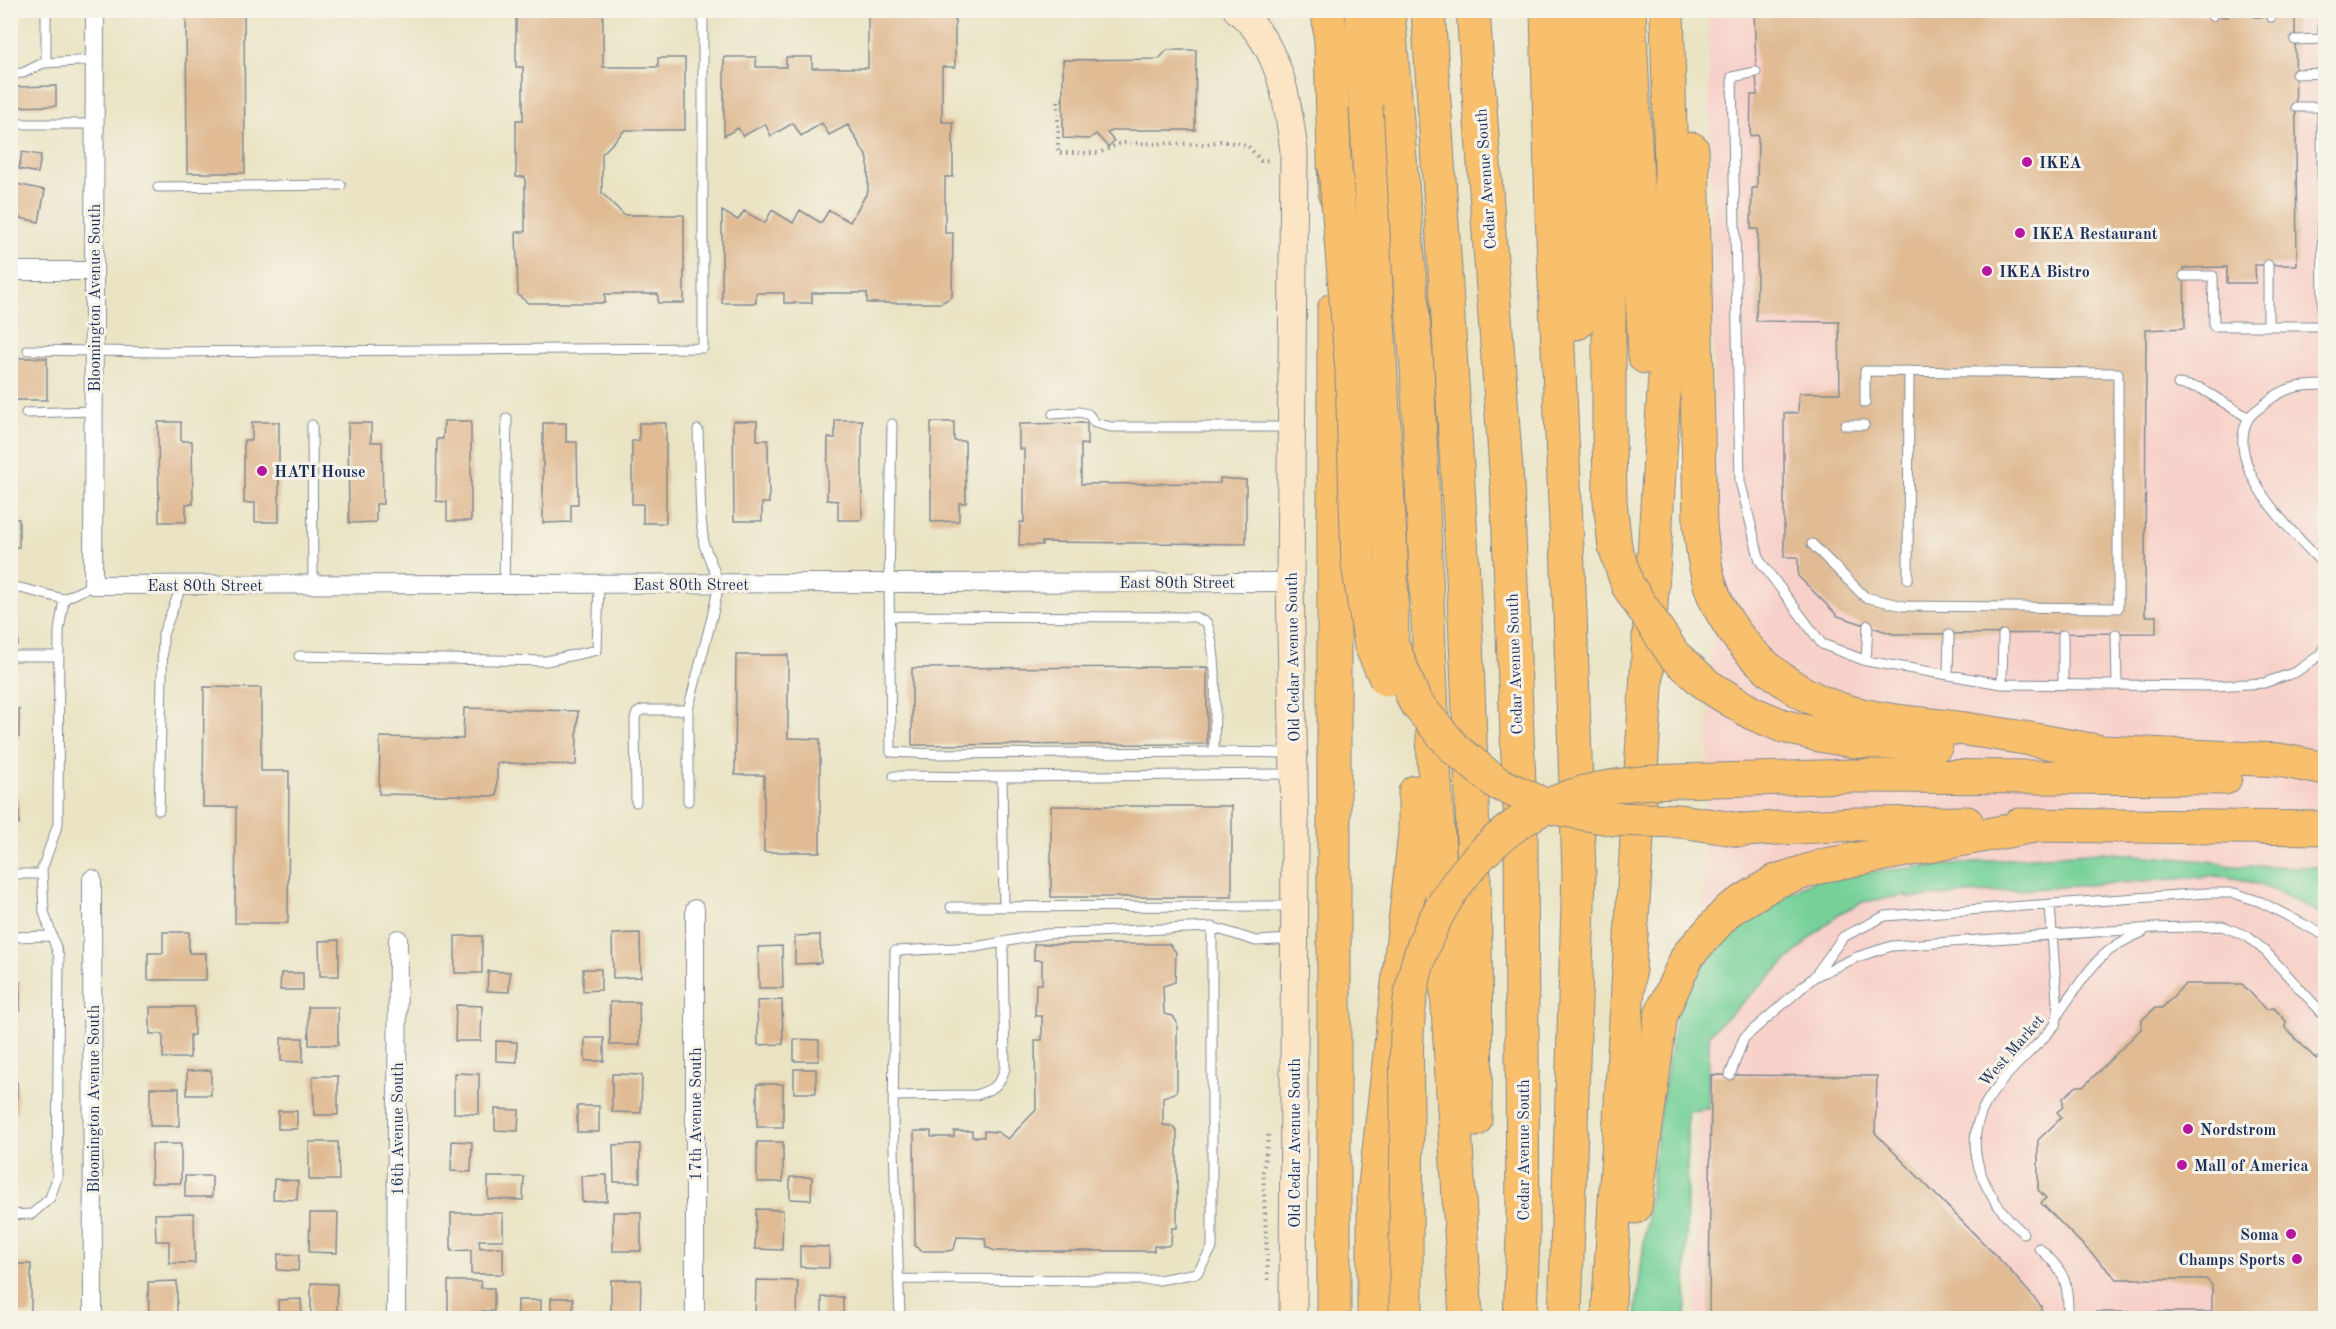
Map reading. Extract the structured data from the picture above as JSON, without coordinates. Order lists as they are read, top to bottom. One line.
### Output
{"streets":{"highway":["Cedar Avenue South"],"street":["Bloomington Avenue South","East 80th Street","Old Cedar Avenue South","17th Avenue South","16th Avenue South"],"lane":["West Market"]},"crossings":[["Bloomington Avenue South","East 80th Street"],["East 80th Street","Old Cedar Avenue South"]],"places":["IKEA","IKEA Restaurant","IKEA Bistro","HATI House","Nordstrom","Mall of America","Soma","Champs Sports"]}
